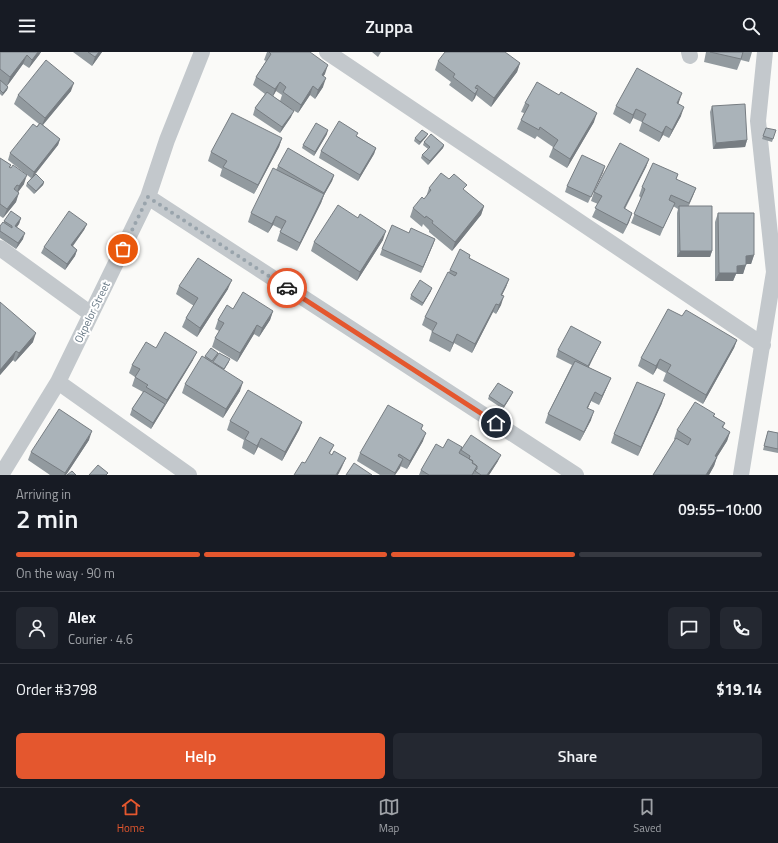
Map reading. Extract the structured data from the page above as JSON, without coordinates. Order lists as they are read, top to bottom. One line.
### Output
{"streets":{"street":["Okpelor Street"]},"page":{"header":"Zuppa","heading":["2 min","Arriving in","09:55–10:00"],"panel":["Alex","Courier · 4.6","Order #3798","$19.14"],"bar":"On the way · 90 m","buttons":["Help","Share"],"tabs":["Home","Map","Saved"]}}
